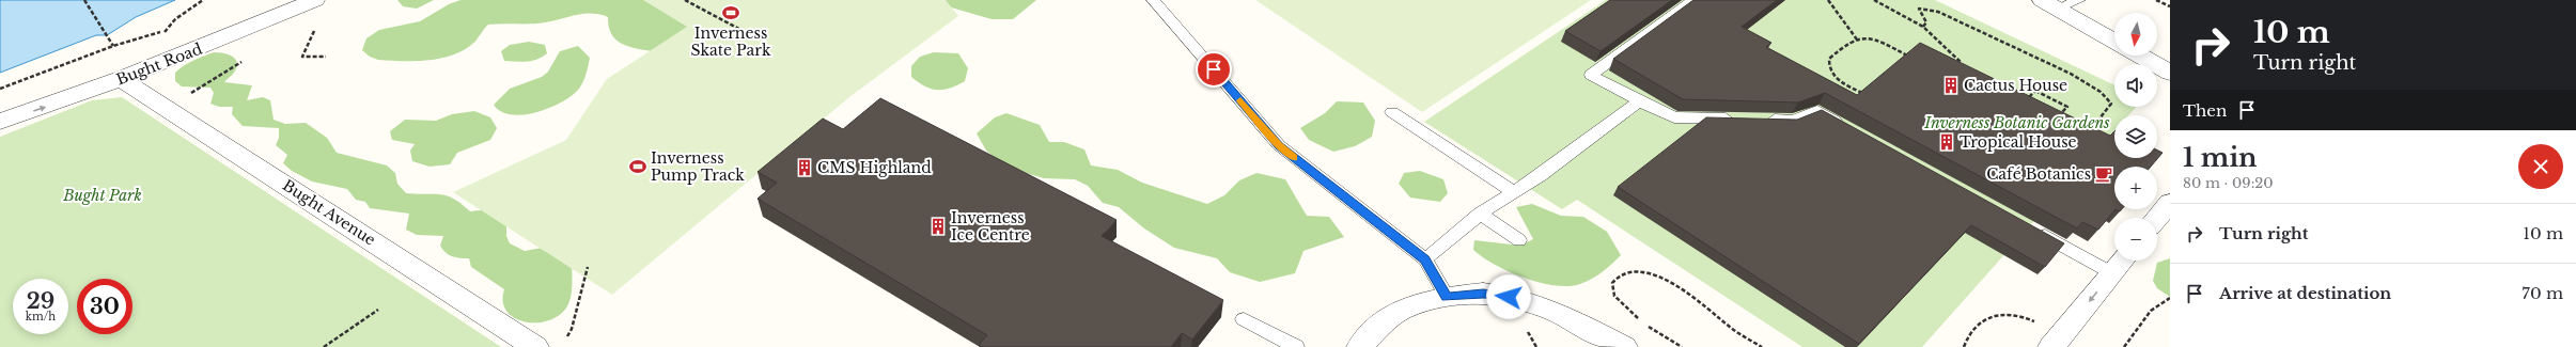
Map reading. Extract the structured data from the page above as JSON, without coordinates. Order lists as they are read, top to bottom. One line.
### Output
{"streets":{"street":["Bught Road","Bught Avenue"]},"crossings":[["Bught Road","Bught Avenue"]],"one_way":["Bught Road"],"parks":["Inverness Botanic Gardens","Bught Park"],"places":{"sports":["Inverness Skate Park","Inverness Pump Track"],"building":["Cactus House","Tropical House","CMS Highland","Inverness Ice Centre"],"cafe":["Café Botanics"]},"north":"bottom","page":{"turn":["10 m","Turn right"],"map_buttons":["+","−"],"then":"Then","heading":["1 min","80 m · 09:20"],"list":[{"name":"Turn right","value":"10 m"},{"name":"Arrive at destination","value":"70 m"}],"speed":"29 km/h","limit":"30"}}
